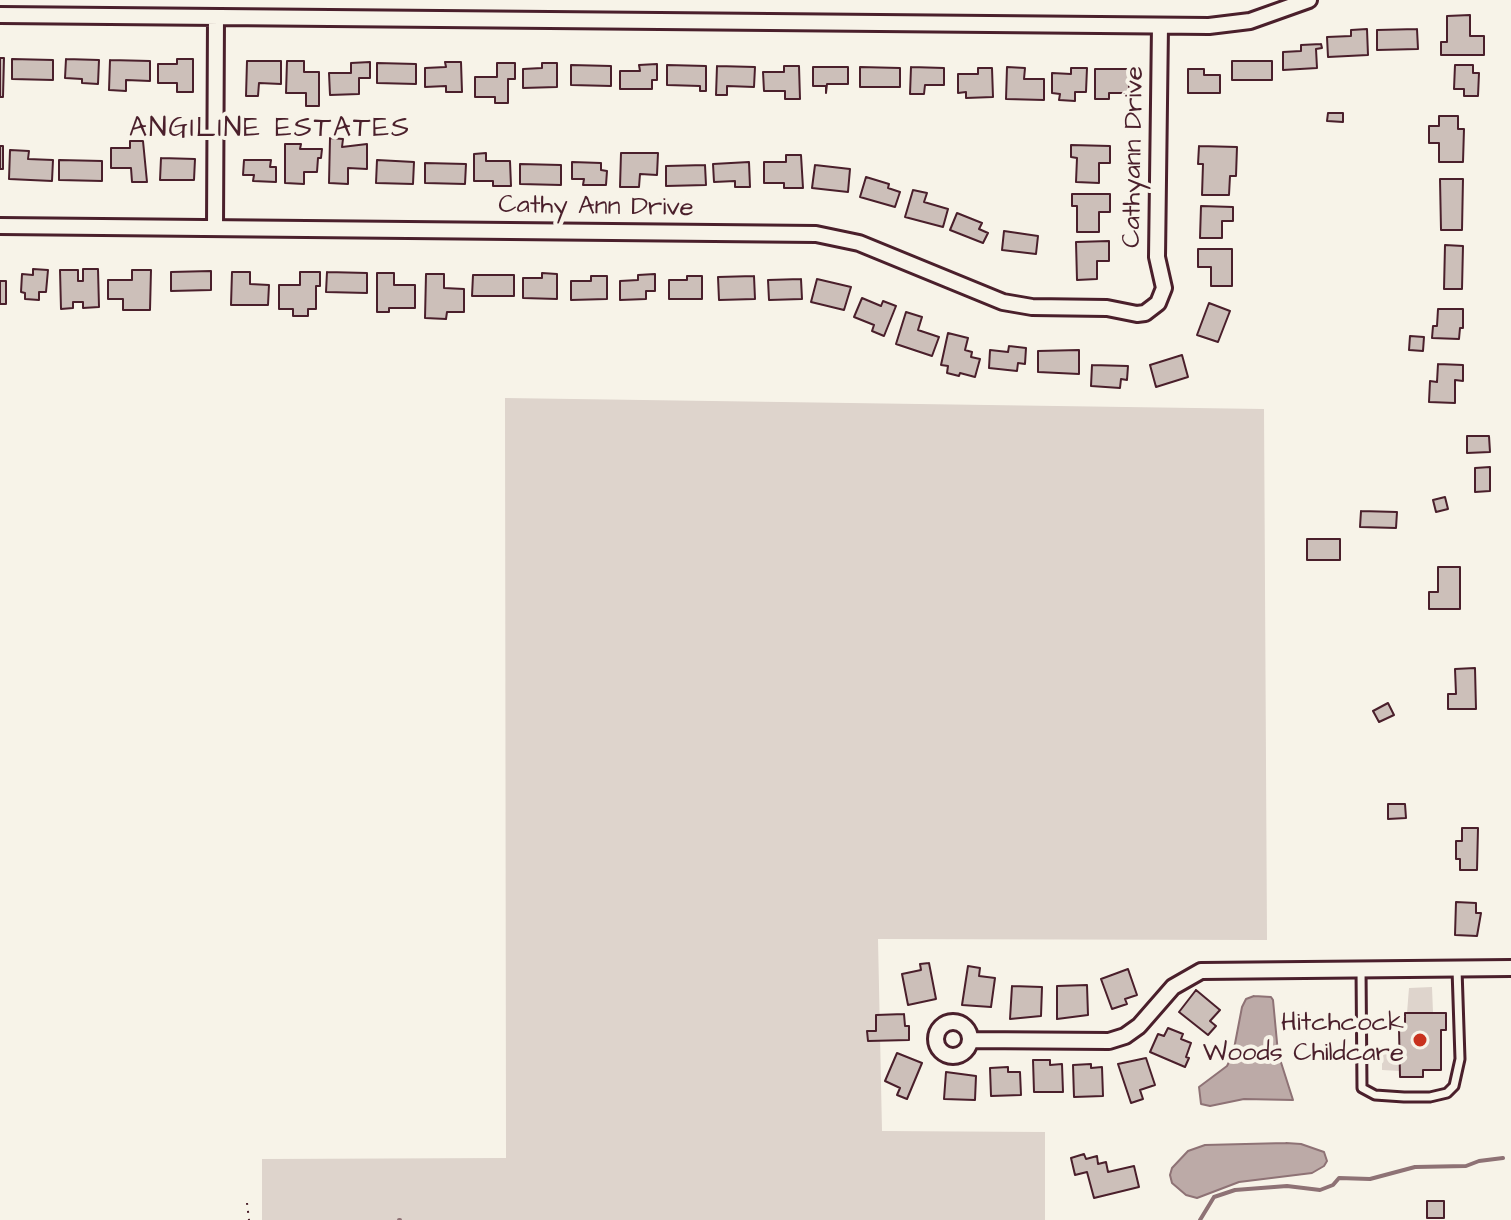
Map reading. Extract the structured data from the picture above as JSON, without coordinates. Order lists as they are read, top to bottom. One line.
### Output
{"streets":{"street":["Cathyann Drive","Cathy Ann Drive"]},"crossings":[["Cathyann Drive","Cathy Ann Drive"]],"districts":["ANGILINE ESTATES"],"places":["Hitchcock Woods Childcare"]}
